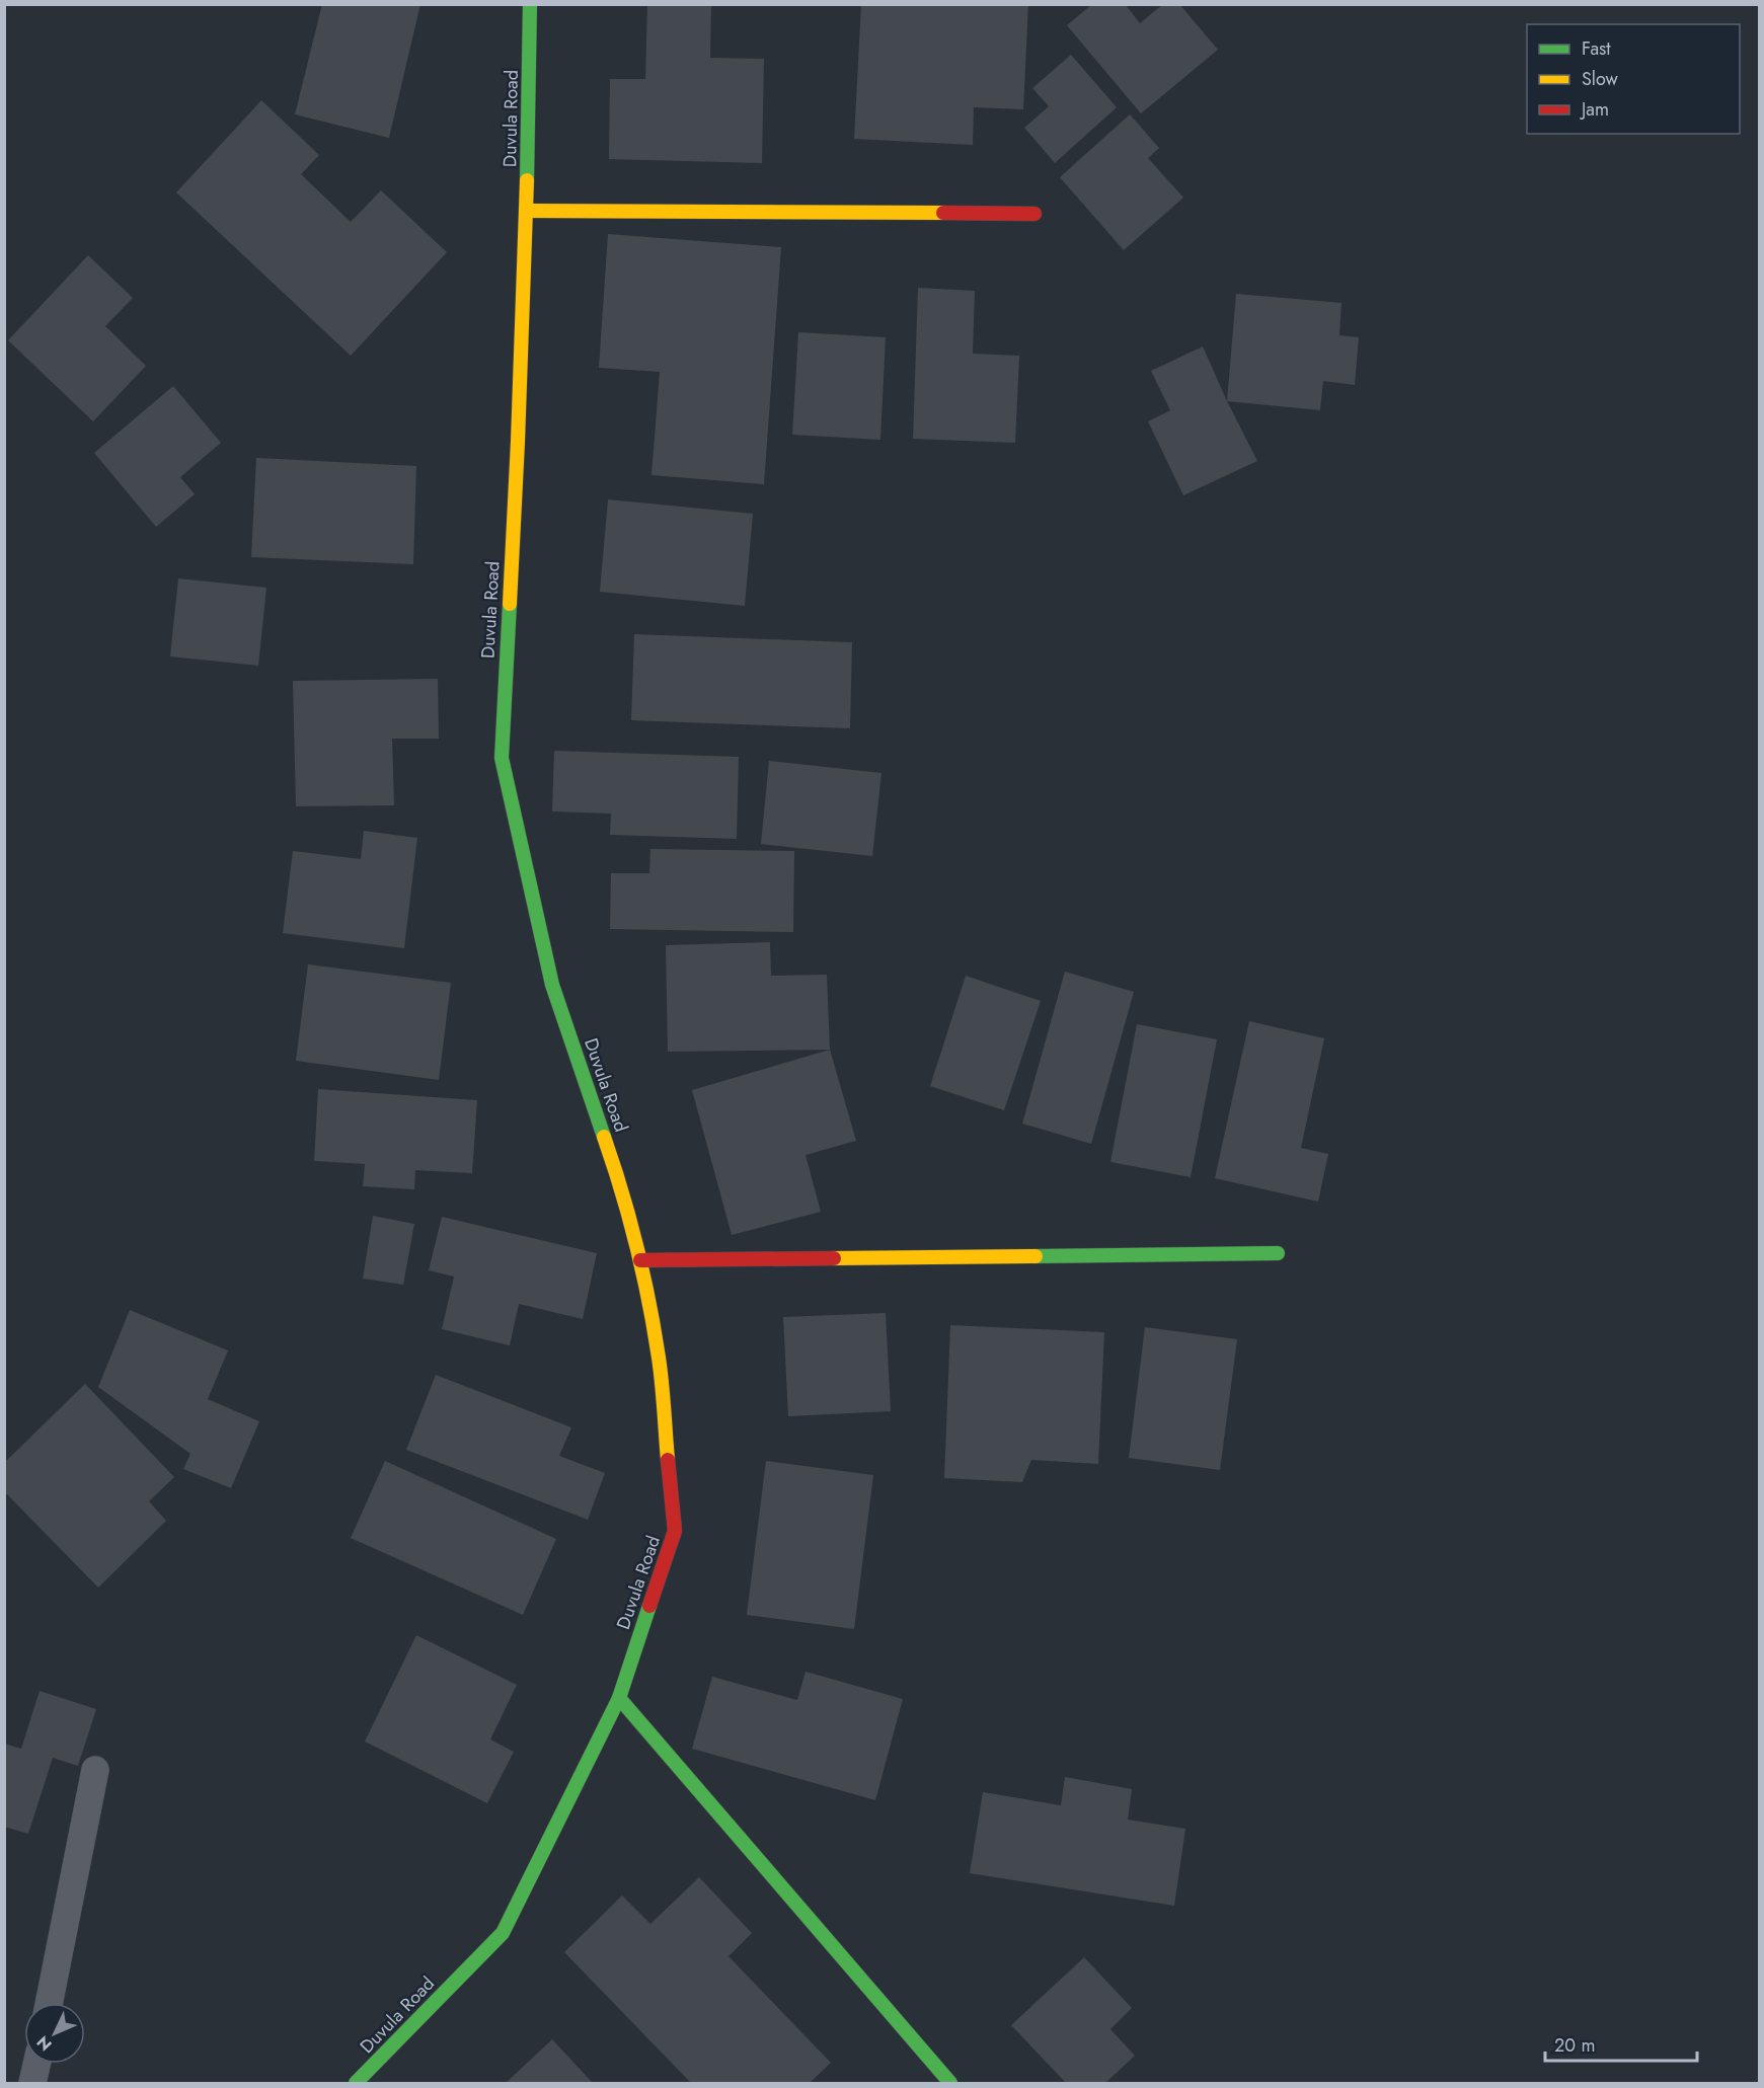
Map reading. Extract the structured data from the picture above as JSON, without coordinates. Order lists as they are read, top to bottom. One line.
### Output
{"streets":{"street":["Duvula Road"]},"legend":["Fast","Slow","Jam"],"scale_bar":"20 m","north":"bottom left"}
